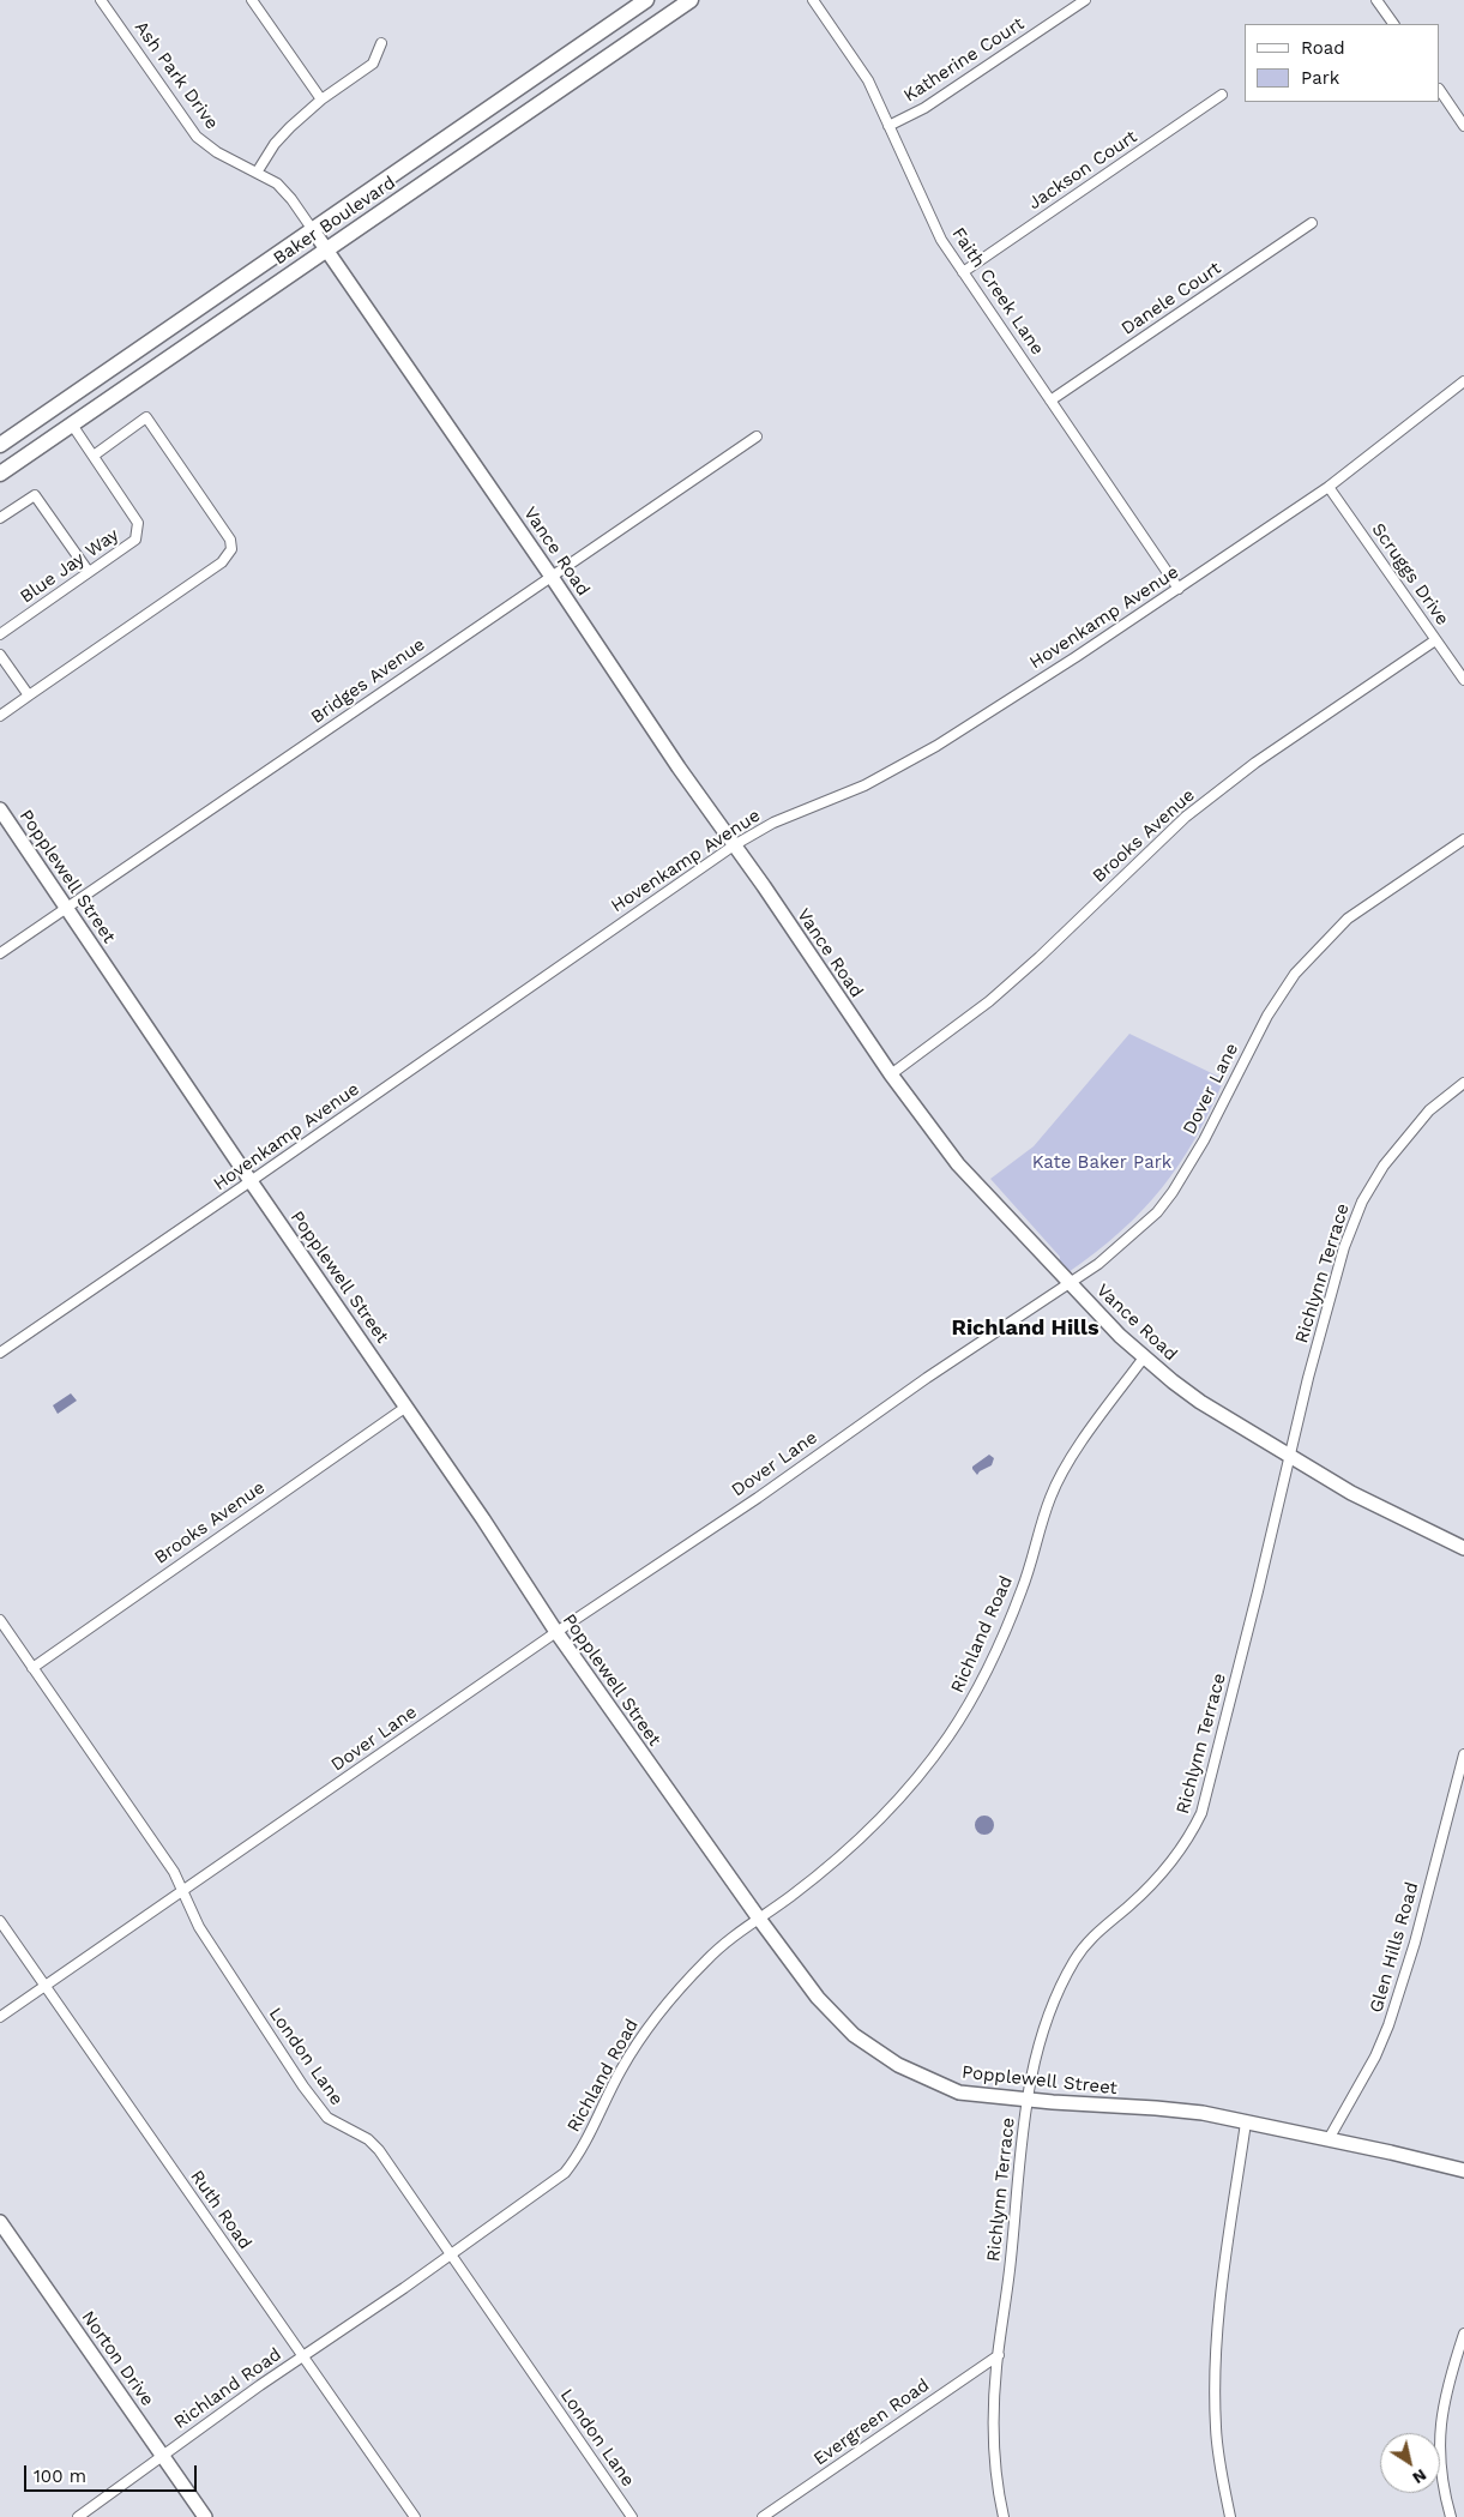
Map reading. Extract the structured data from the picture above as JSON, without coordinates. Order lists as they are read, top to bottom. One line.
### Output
{"streets":{"main road":["Baker Boulevard"],"street":["Katherine Court","Ash Park Drive","Jackson Court","Faith Creek Lane","Danele Court","Vance Road","Blue Jay Way","Scruggs Drive","Hovenkamp Avenue","Bridges Avenue","Brooks Avenue","Popplewell Street","Dover Lane","Richlynn Terrace","Richland Road","Glen Hills Road","London Lane","Ruth Road","Norton Drive","Evergreen Road"]},"crossings":[["Katherine Court","Faith Creek Lane"],["Ash Park Drive","Baker Boulevard"],["Ash Park Drive","Vance Road"],["Jackson Court","Faith Creek Lane"],["Baker Boulevard","Vance Road"],["Baker Boulevard","Blue Jay Way"],["Faith Creek Lane","Danele Court"],["Faith Creek Lane","Hovenkamp Avenue"],["Vance Road","Hovenkamp Avenue"],["Vance Road","Bridges Avenue"],["Vance Road","Brooks Avenue"],["Vance Road","Dover Lane"],["Vance Road","Richlynn Terrace"],["Vance Road","Richland Road"],["Scruggs Drive","Hovenkamp Avenue"],["Scruggs Drive","Brooks Avenue"],["Hovenkamp Avenue","Popplewell Street"],["Bridges Avenue","Popplewell Street"],["Brooks Avenue","Popplewell Street"],["Brooks Avenue","London Lane"],["Popplewell Street","Dover Lane"],["Popplewell Street","Richlynn Terrace"],["Popplewell Street","Richland Road"],["Popplewell Street","Glen Hills Road"],["Dover Lane","London Lane"],["Dover Lane","Ruth Road"],["Richlynn Terrace","Evergreen Road"],["Richland Road","London Lane"],["Richland Road","Ruth Road"],["Richland Road","Norton Drive"]],"districts":["Richland Hills"],"parks":["Kate Baker Park"],"legend":["Road","Park"],"scale_bar":"100 m","north":"bottom right"}
